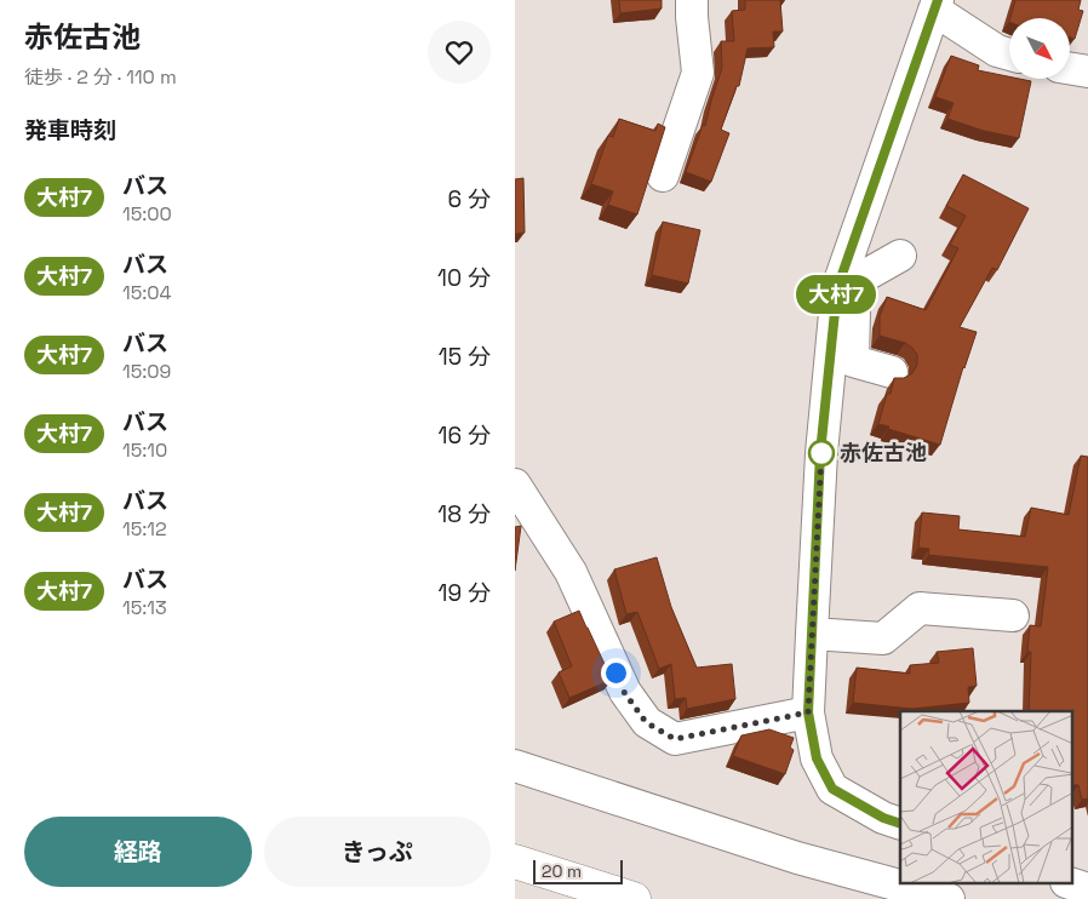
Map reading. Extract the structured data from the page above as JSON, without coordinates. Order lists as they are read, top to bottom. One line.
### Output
{"places":["赤佐古池"],"lines":["bus line 大村7"],"scale_bar":"20 m","north":"bottom right","page":{"heading":[["赤佐古池","徒歩 · 2 分 · 110 m"],"発車時刻"],"on_map":"大村7","list":[{"mark":"大村7","name":"バス","note":"15:00","value":"6 分"},{"mark":"大村7","name":"バス","note":"15:04","value":"10 分"},{"mark":"大村7","name":"バス","note":"15:09","value":"15 分"},{"mark":"大村7","name":"バス","note":"15:10","value":"16 分"},{"mark":"大村7","name":"バス","note":"15:12","value":"18 分"},{"mark":"大村7","name":"バス","note":"15:13","value":"19 分"}],"buttons":["経路","きっぷ"],"scale":"20 m"}}
